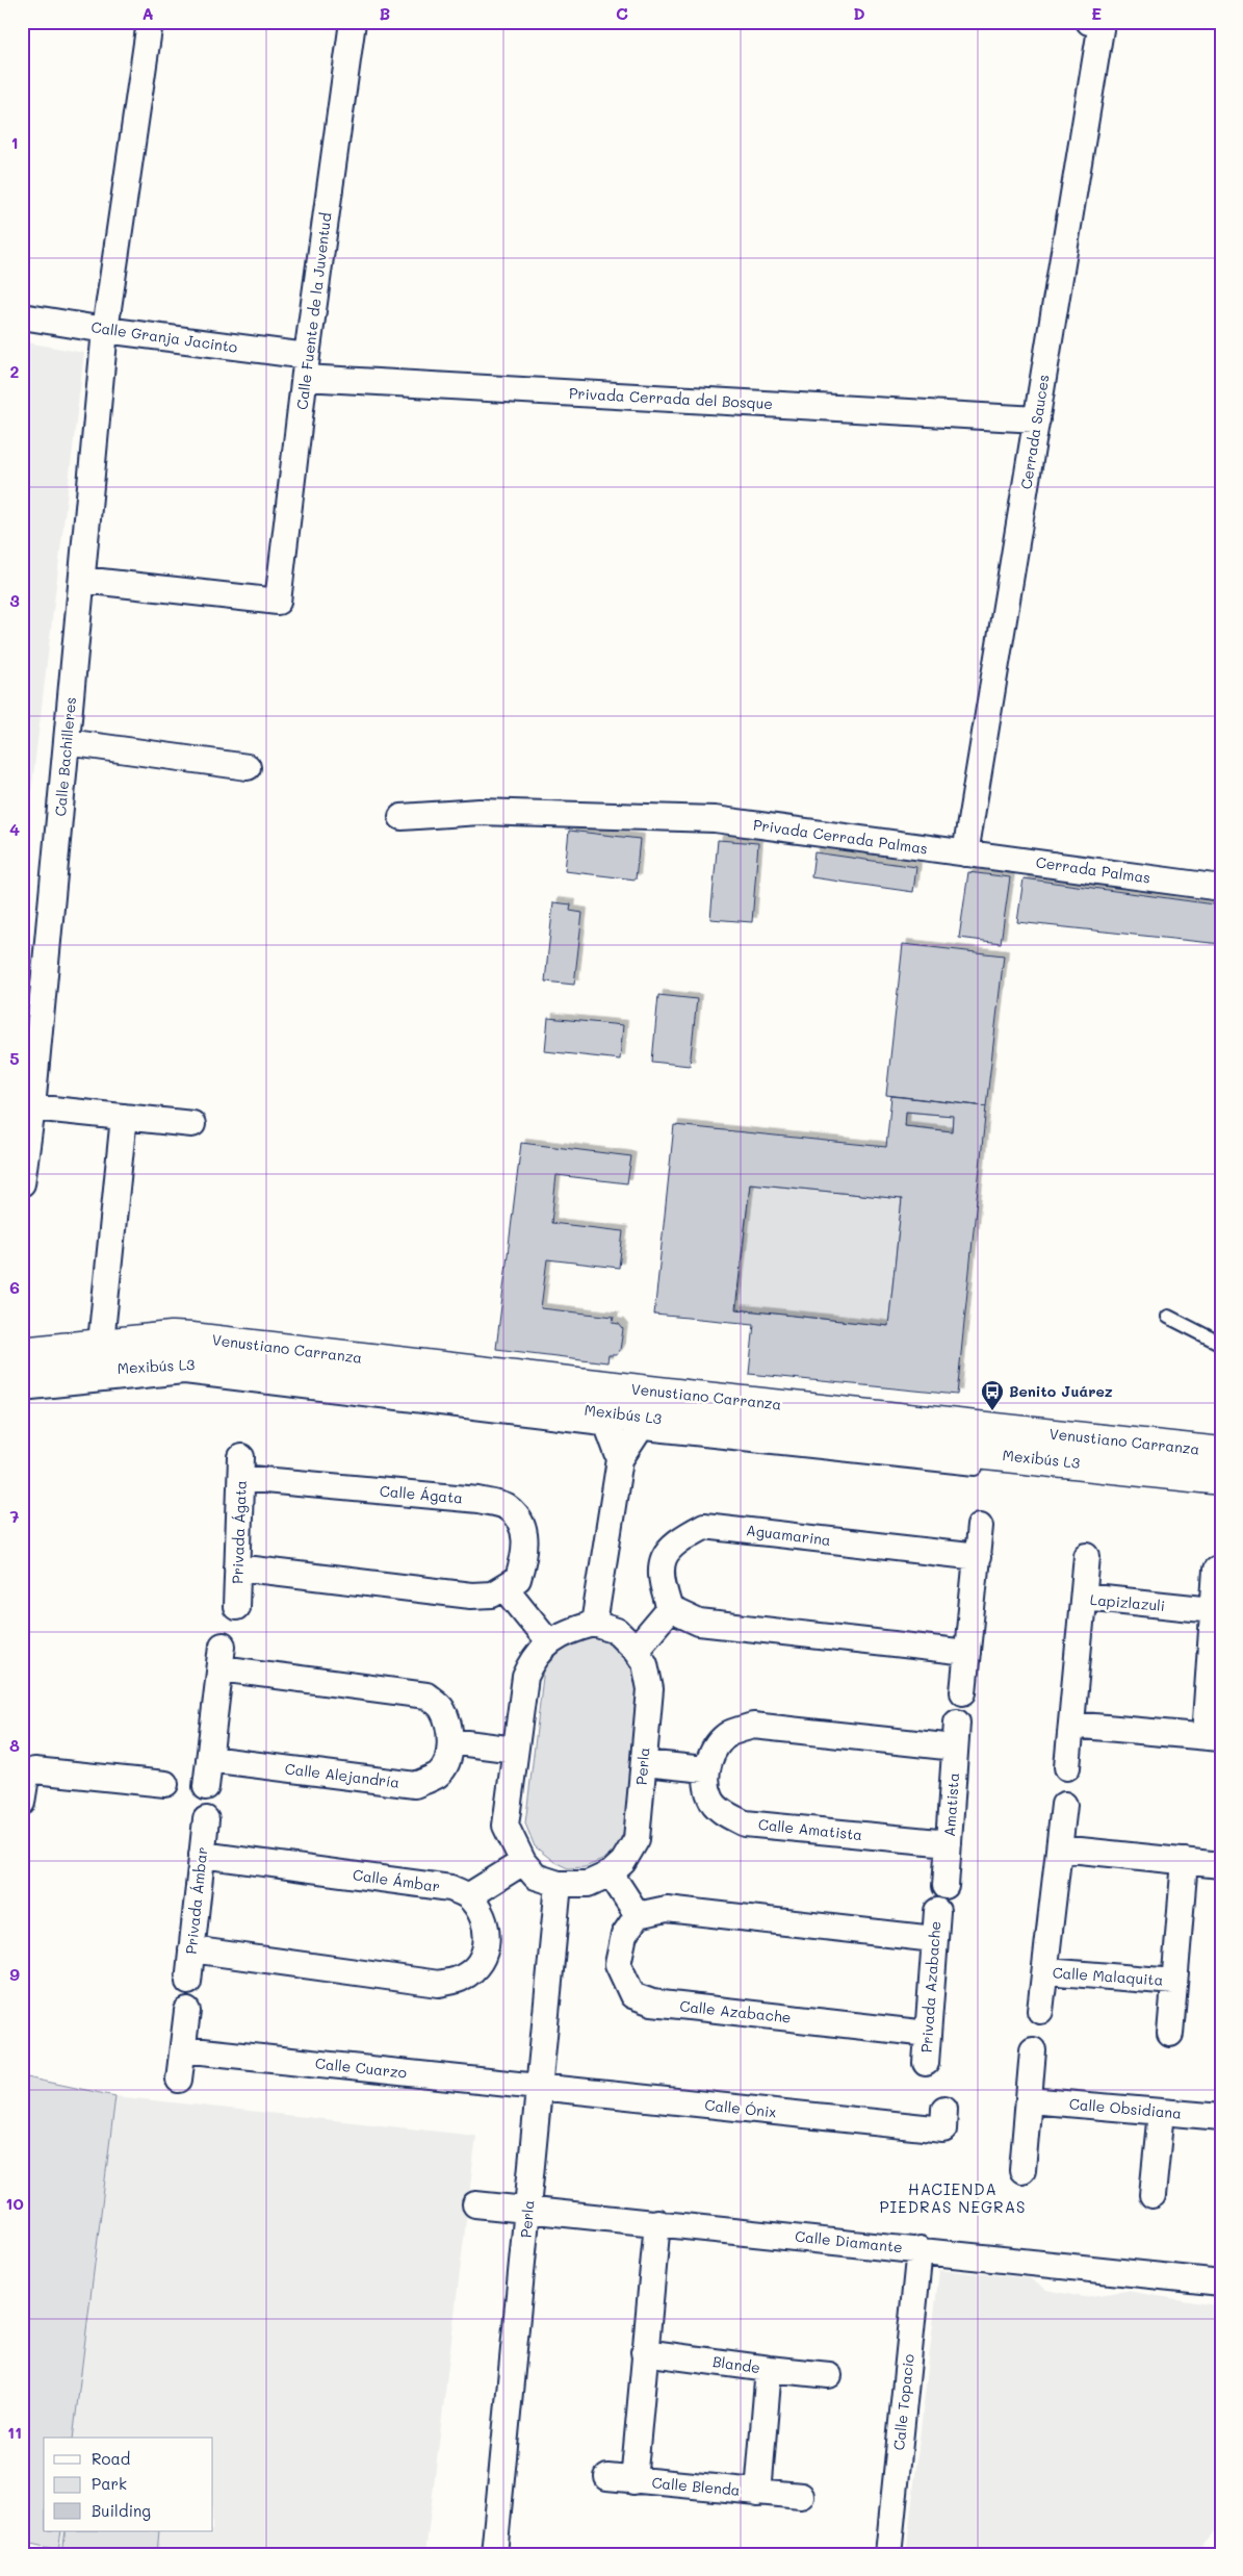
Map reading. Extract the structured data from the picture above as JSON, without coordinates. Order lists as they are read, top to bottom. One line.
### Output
{"streets":{"main road":["Venustiano Carranza"],"street":["Calle Fuente de la Juventud","Calle Granja Jacinto","Privada Cerrada del Bosque","Cerrada Sauces","Calle Bachilleres","Privada Cerrada Palmas","Cerrada Palmas","Calle Ágata","Privada Ágata","Aguamarina","Lapizlazuli","Perla","Calle Alejandría","Amatista","Calle Amatista","Calle Ámbar","Privada Ámbar","Calle Malaquita","Privada Azabache","Calle Azabache","Calle Cuarzo","Calle Ónix","Calle Obsidiana","Calle Diamante","Blande","Calle Topacio","Calle Blenda"],"lane":["Mexibús L3"]},"crossings":[["Calle Fuente de la Juventud","Calle Granja Jacinto"],["Calle Fuente de la Juventud","Privada Cerrada del Bosque"],["Calle Fuente de la Juventud","Calle Bachilleres"],["Calle Granja Jacinto","Privada Cerrada del Bosque"],["Calle Granja Jacinto","Calle Bachilleres"],["Privada Cerrada del Bosque","Cerrada Sauces"],["Cerrada Sauces","Privada Cerrada Palmas"],["Cerrada Sauces","Cerrada Palmas"],["Privada Cerrada Palmas","Cerrada Palmas"],["Venustiano Carranza","Mexibús L3"],["Calle Ágata","Privada Ágata"],["Perla","Calle Cuarzo"],["Perla","Calle Ónix"],["Perla","Calle Diamante"],["Amatista","Calle Amatista"],["Calle Ámbar","Privada Ámbar"],["Privada Azabache","Calle Azabache"],["Calle Cuarzo","Calle Ónix"],["Calle Diamante","Calle Topacio"],["Blande","Calle Blenda"]],"districts":["HACIENDA PIEDRAS NEGRAS"],"places":{"bus stop":["Benito Juárez"]},"legend":["Road","Park","Building"],"grid":{"columns":["A","B","C","D","E"],"rows":["1","2","3","4","5","6","7","8","9","10","11"]}}
